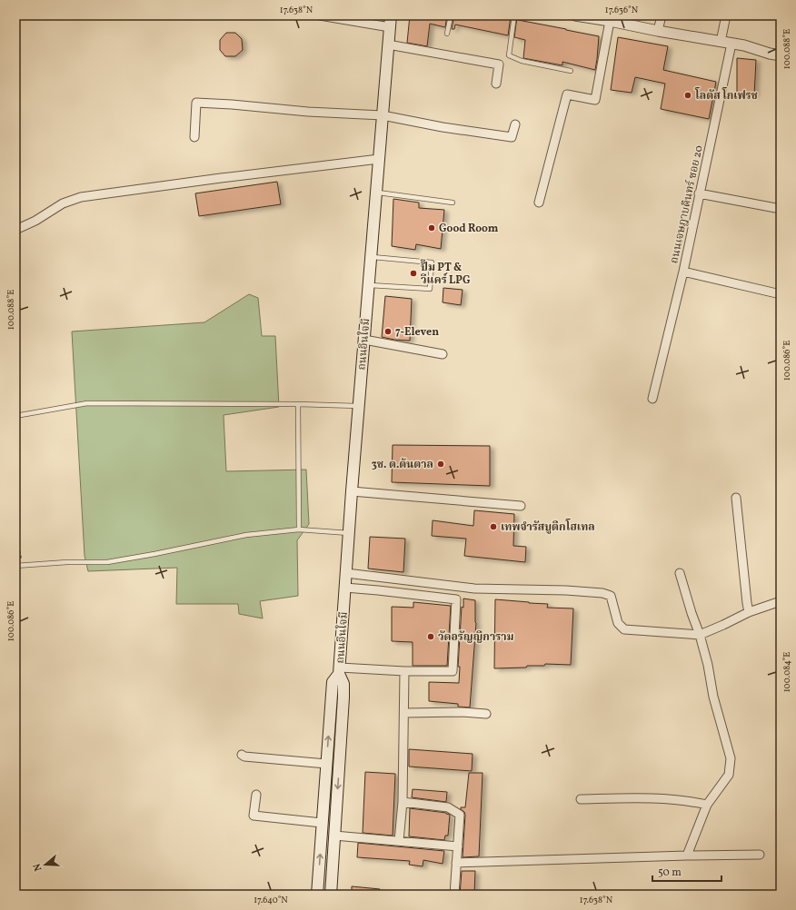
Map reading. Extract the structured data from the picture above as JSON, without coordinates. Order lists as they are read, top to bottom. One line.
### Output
{"streets":{"main road":["ถนนอินใจมี"],"street":["ถนนเจษฎาบดินทร์ ซอย 20"]},"places":["โลตัส โกเฟรช","Good Room","ปั๊ม PT & วีแคร์ LPG","7-Eleven","3ช. ต.ต้นตาล","เทพจำรัสบูติกโฮเทล","วัดอรัญญิการาม"],"scale_bar":"50 m","north":"left","coordinates":["17.638°N","17.636°N","100.088°E","100.086°E","100.084°E","17.640°N"]}
